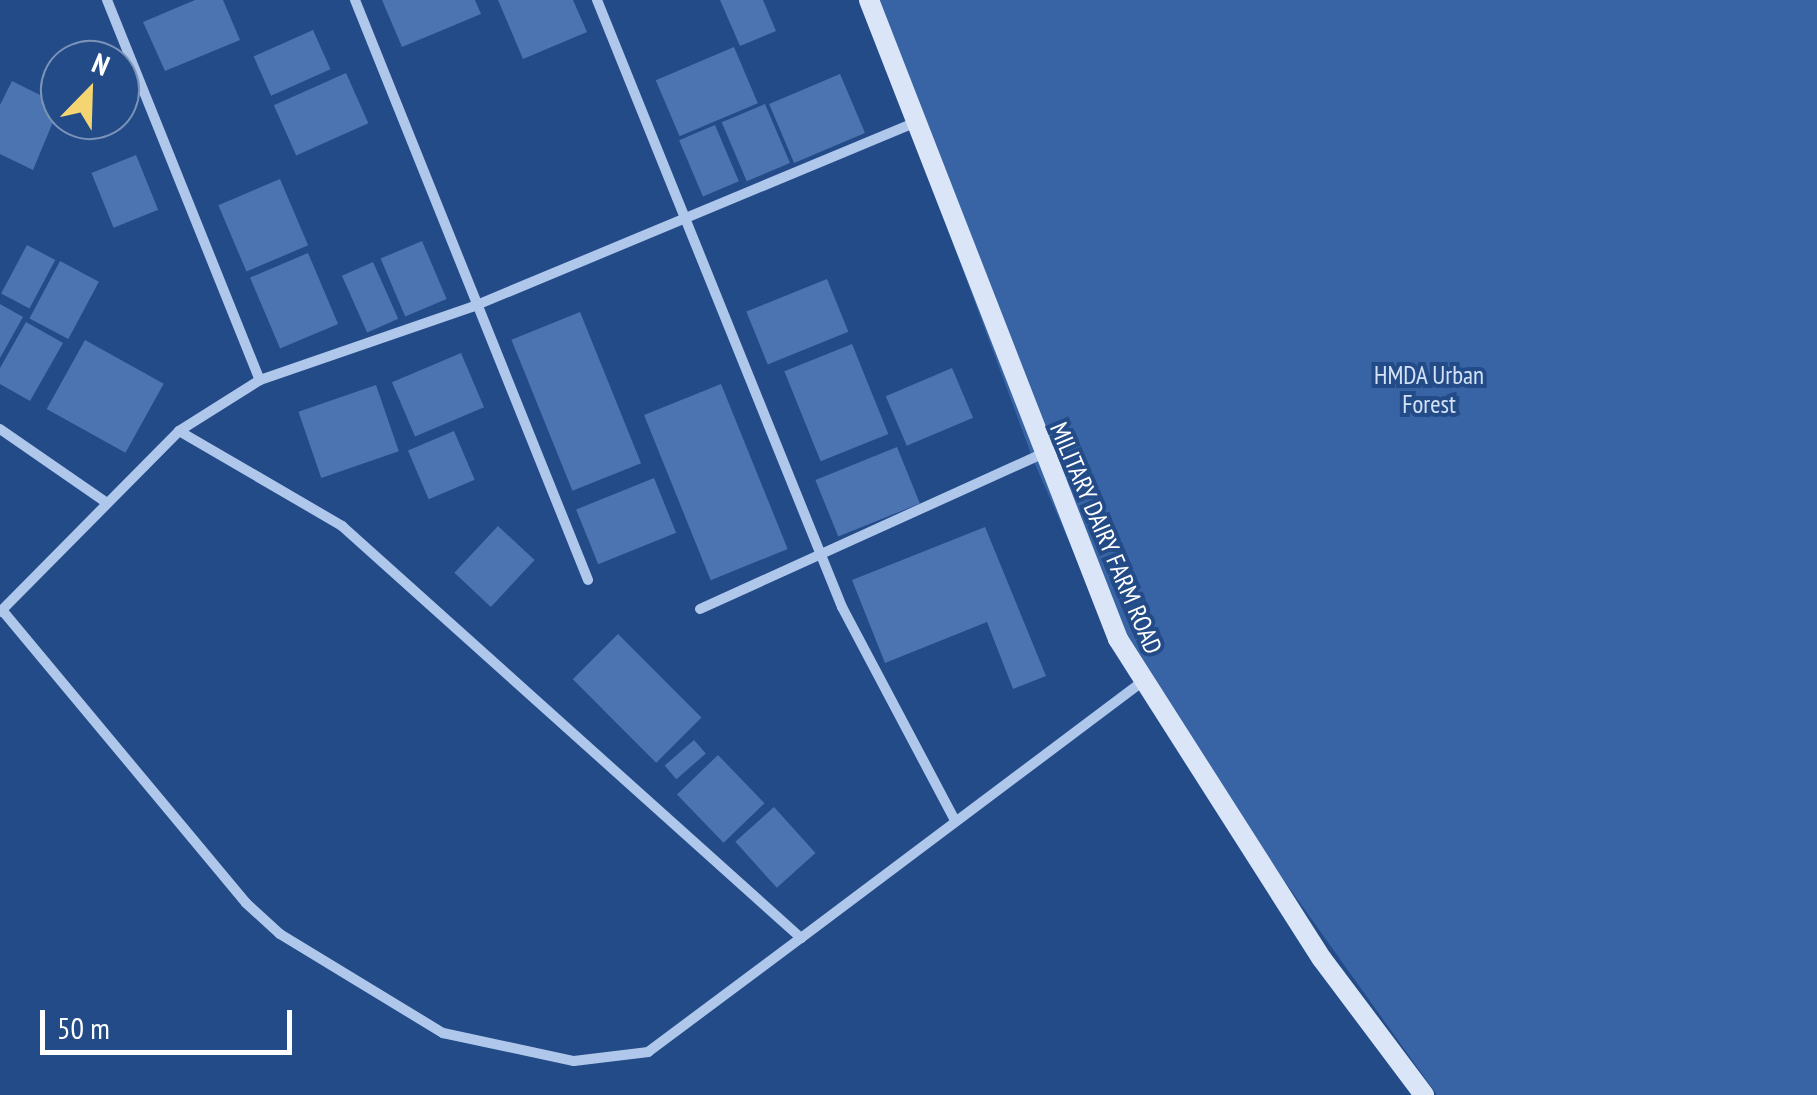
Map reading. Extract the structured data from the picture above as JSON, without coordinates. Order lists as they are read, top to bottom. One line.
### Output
{"streets":{"main road":["MILITARY DAIRY FARM ROAD"]},"parks":["HMDA Urban Forest"],"scale_bar":"50 m","north":"top right"}
